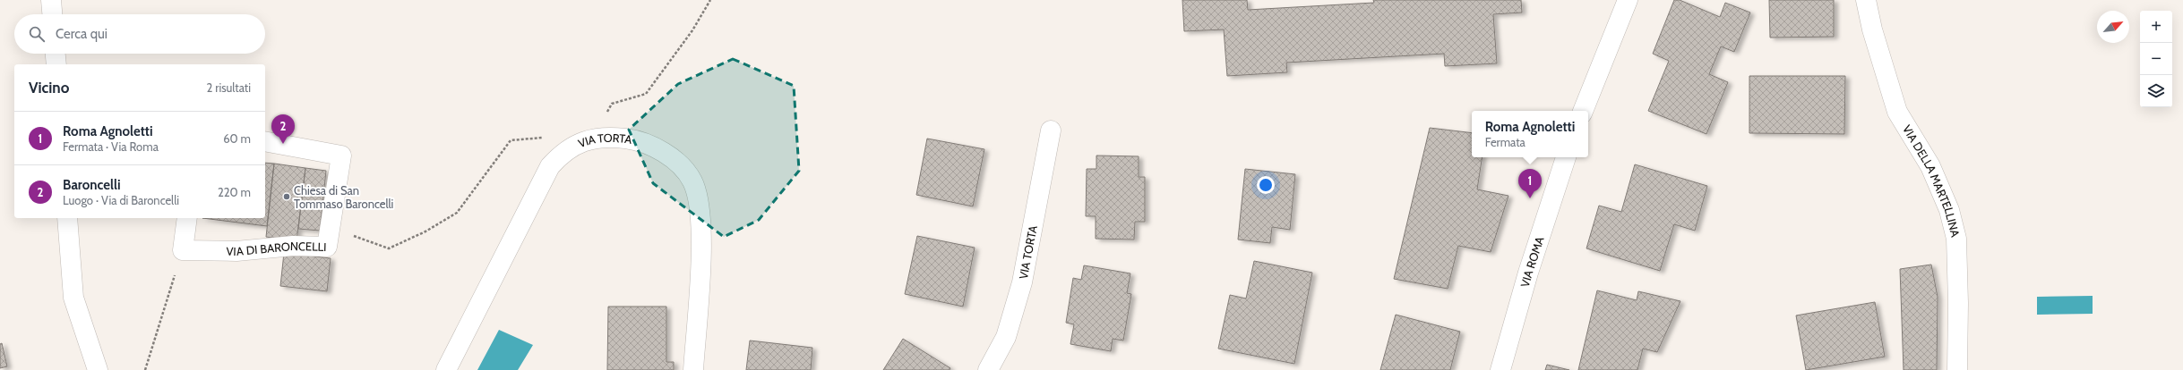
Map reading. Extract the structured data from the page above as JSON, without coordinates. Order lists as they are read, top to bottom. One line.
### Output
{"streets":{"street":["VIA TORTA","VIA DELLA MARTELLINA","VIA DI BARONCELLI","VIA ROMA"]},"places":["Chiesa di San Tommaso Baroncelli"],"north":"top right","page":{"map_buttons":["+","−"],"search":"Cerca qui","heading":["Vicino","2 risultati"],"popup":["Roma Agnoletti","Fermata"],"list":[{"mark":"1","name":"Roma Agnoletti","note":"Fermata · Via Roma","value":"60 m"},{"mark":"2","name":"Baroncelli","note":"Luogo · Via di Baroncelli","value":"220 m"}],"pins":["2","1"]}}
